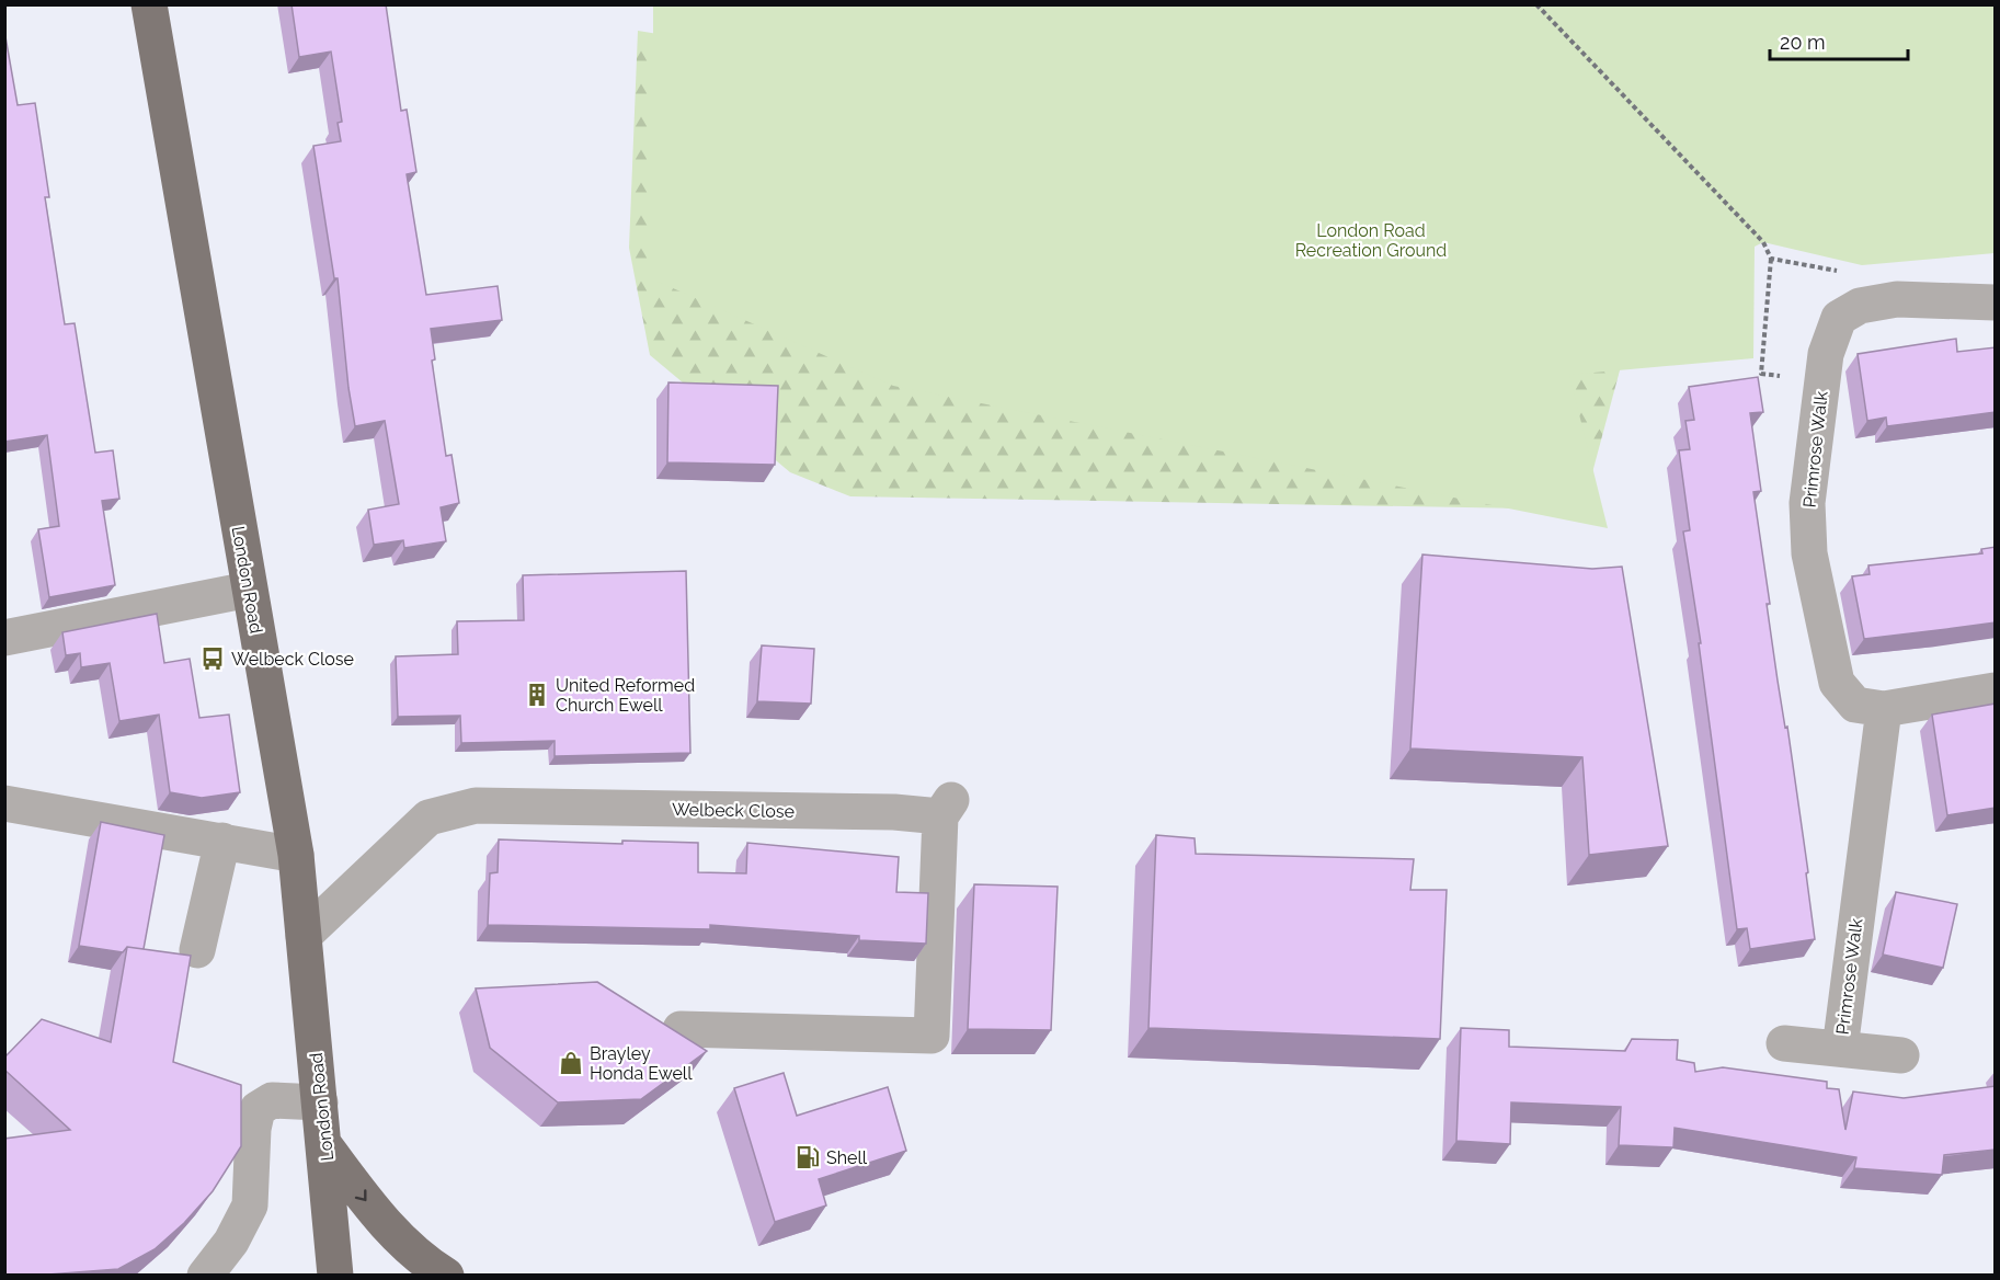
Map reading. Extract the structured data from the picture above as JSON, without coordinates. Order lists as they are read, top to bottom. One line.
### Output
{"streets":{"main road":["London Road"],"street":["Primrose Walk","Welbeck Close"]},"crossings":[["London Road","Welbeck Close"]],"parks":["London Road Recreation Ground"],"places":{"bus stop":["Welbeck Close"],"building":["United Reformed Church Ewell"],"shop":["Brayley Honda Ewell"],"fuel station":["Shell"]},"scale_bar":"20 m"}
